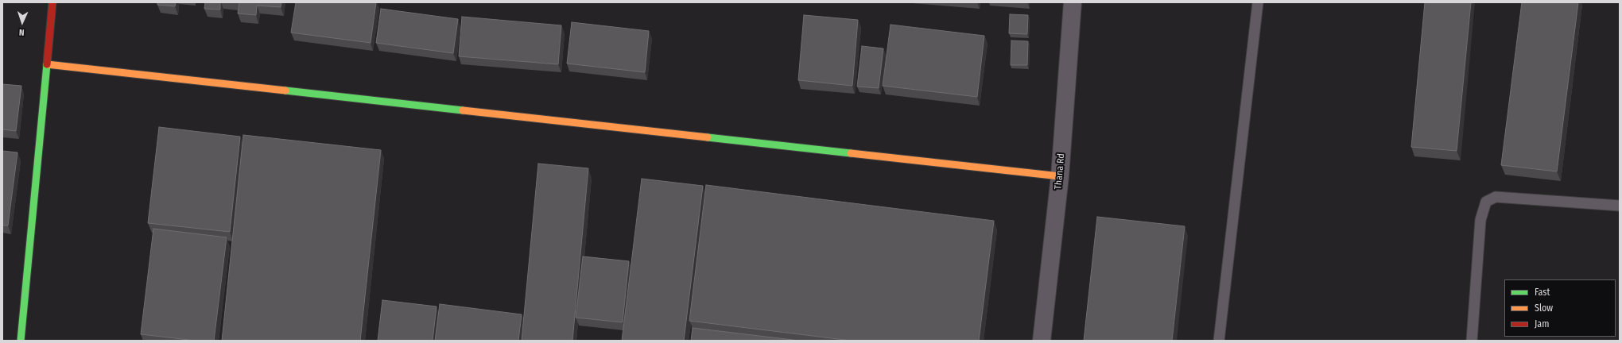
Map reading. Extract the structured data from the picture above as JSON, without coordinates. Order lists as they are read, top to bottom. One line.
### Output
{"streets":{"street":["Thana Rd"]},"legend":["Fast","Slow","Jam"],"north":"bottom"}
